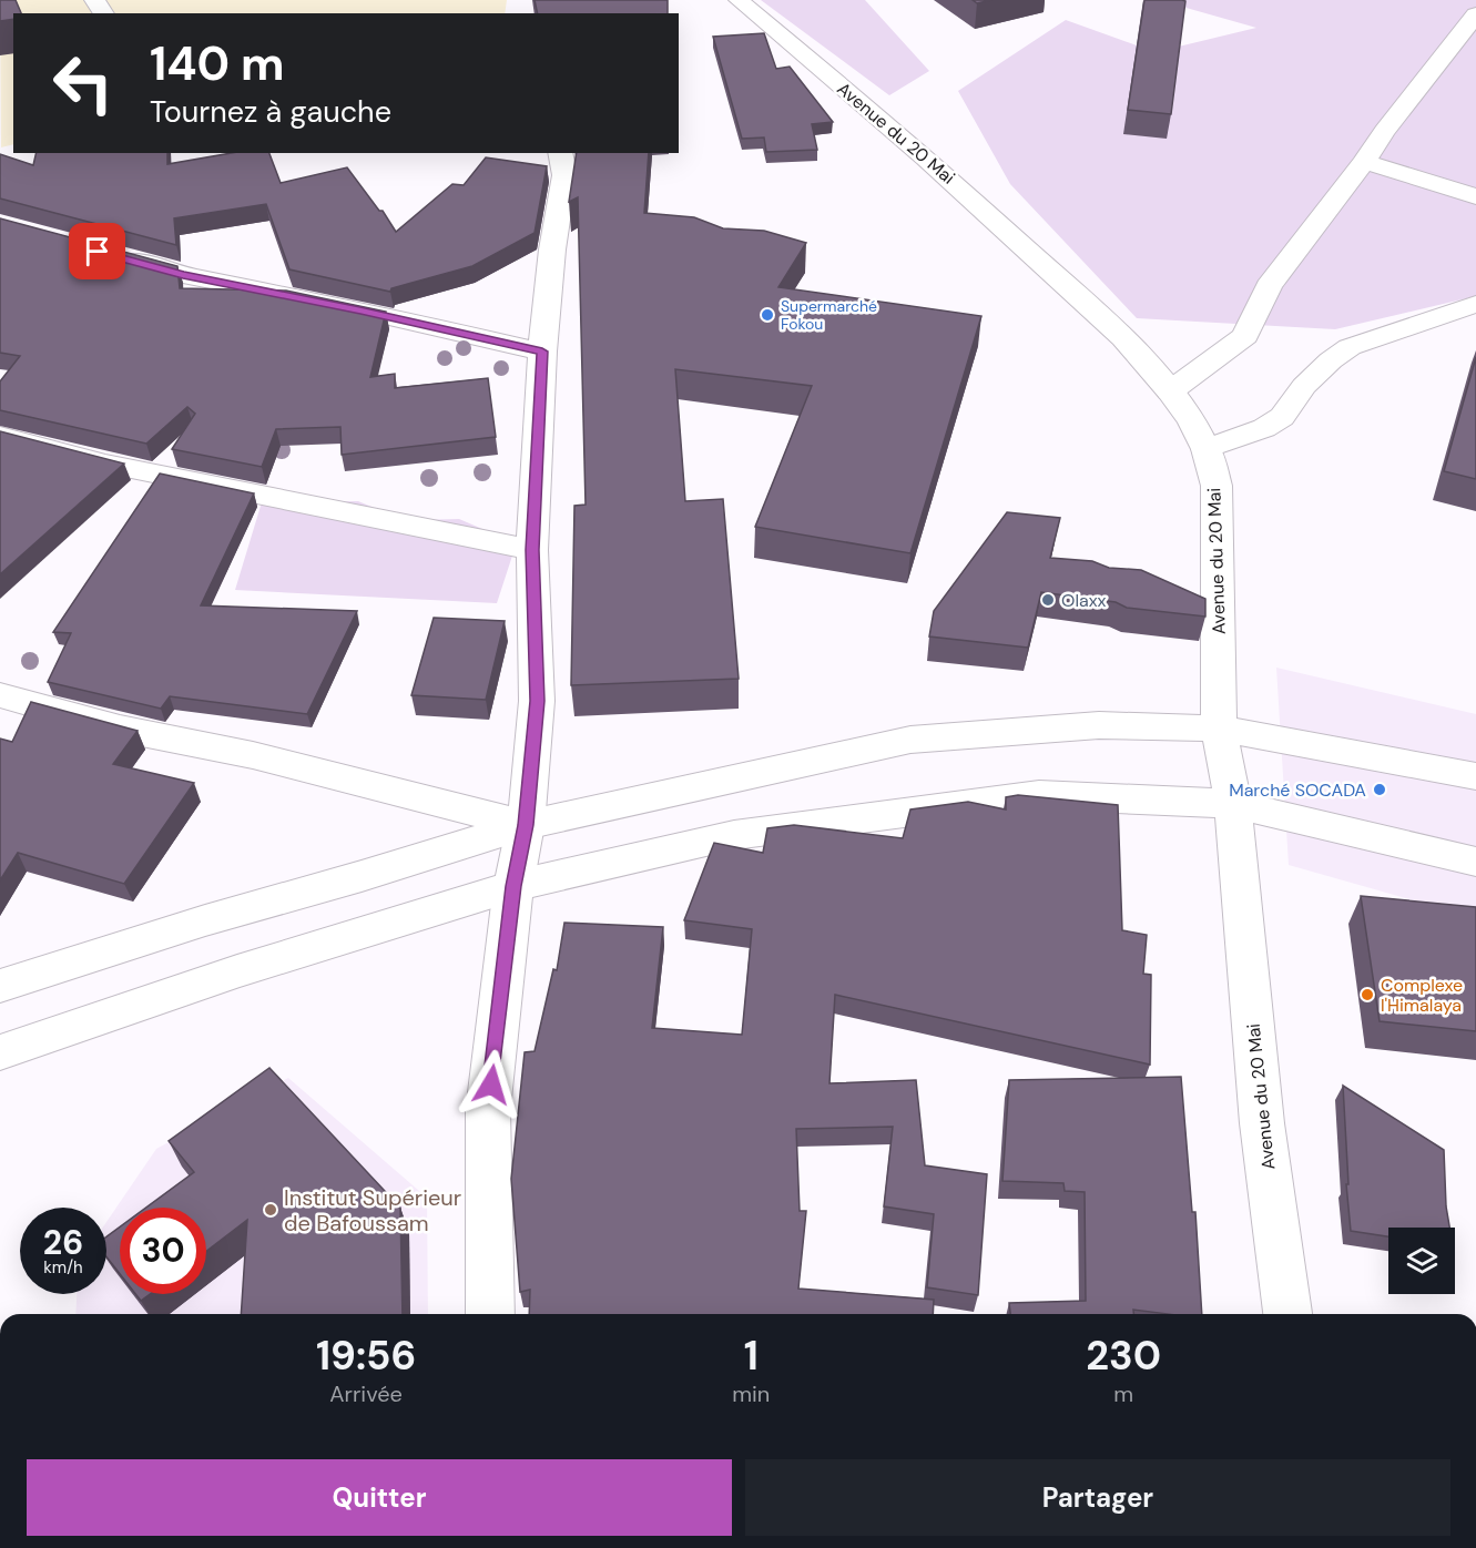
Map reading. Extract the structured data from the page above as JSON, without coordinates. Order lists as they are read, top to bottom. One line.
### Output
{"streets":{"street":["Avenue du 20 Mai"]},"places":["Supermarché Fokou","Olaxx","Marché SOCADA","Complexe l'Himalaya","Institut Supérieur de Bafoussam"],"page":{"turn":["140 m","Tournez à gauche"],"speed":"26 km/h","limit":"30","eta":["19:56","Arrivée","1","min","230","m"],"buttons":["Quitter","Partager"]}}
